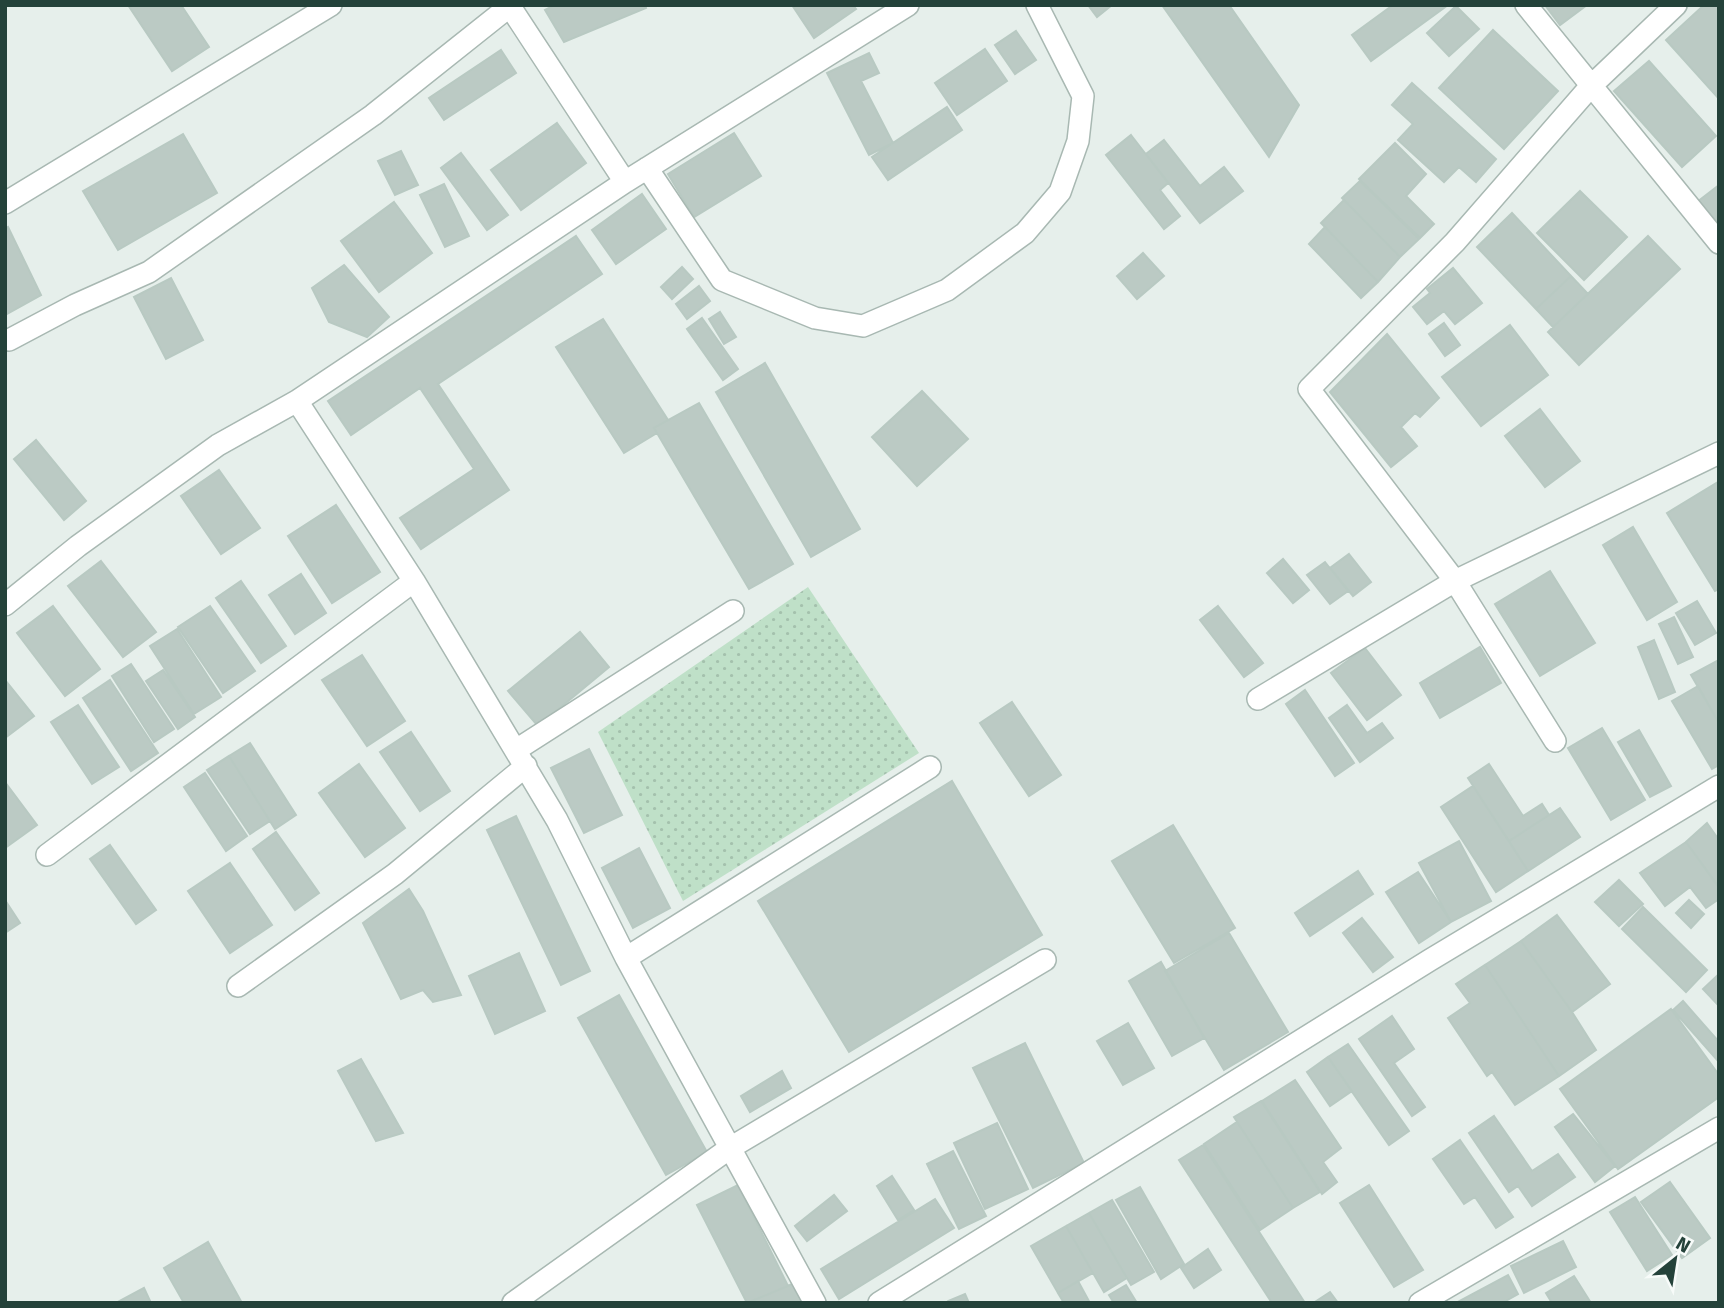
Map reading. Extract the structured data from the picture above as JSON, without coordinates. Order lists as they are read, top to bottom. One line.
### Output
{"north":"top right"}
